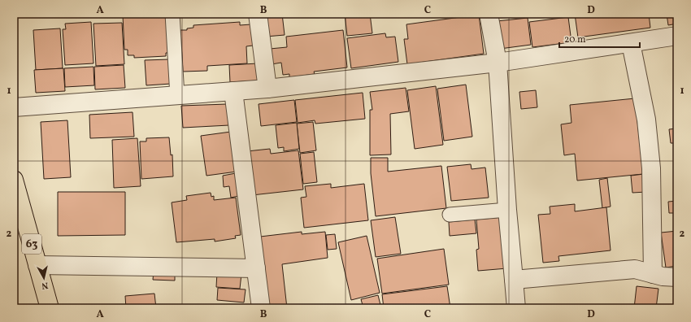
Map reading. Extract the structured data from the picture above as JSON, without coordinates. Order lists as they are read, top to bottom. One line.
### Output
{"streets":{"main road":["63"]},"scale_bar":"20 m","north":"bottom","grid":{"columns":["A","B","C","D"],"rows":["1","2"]}}
